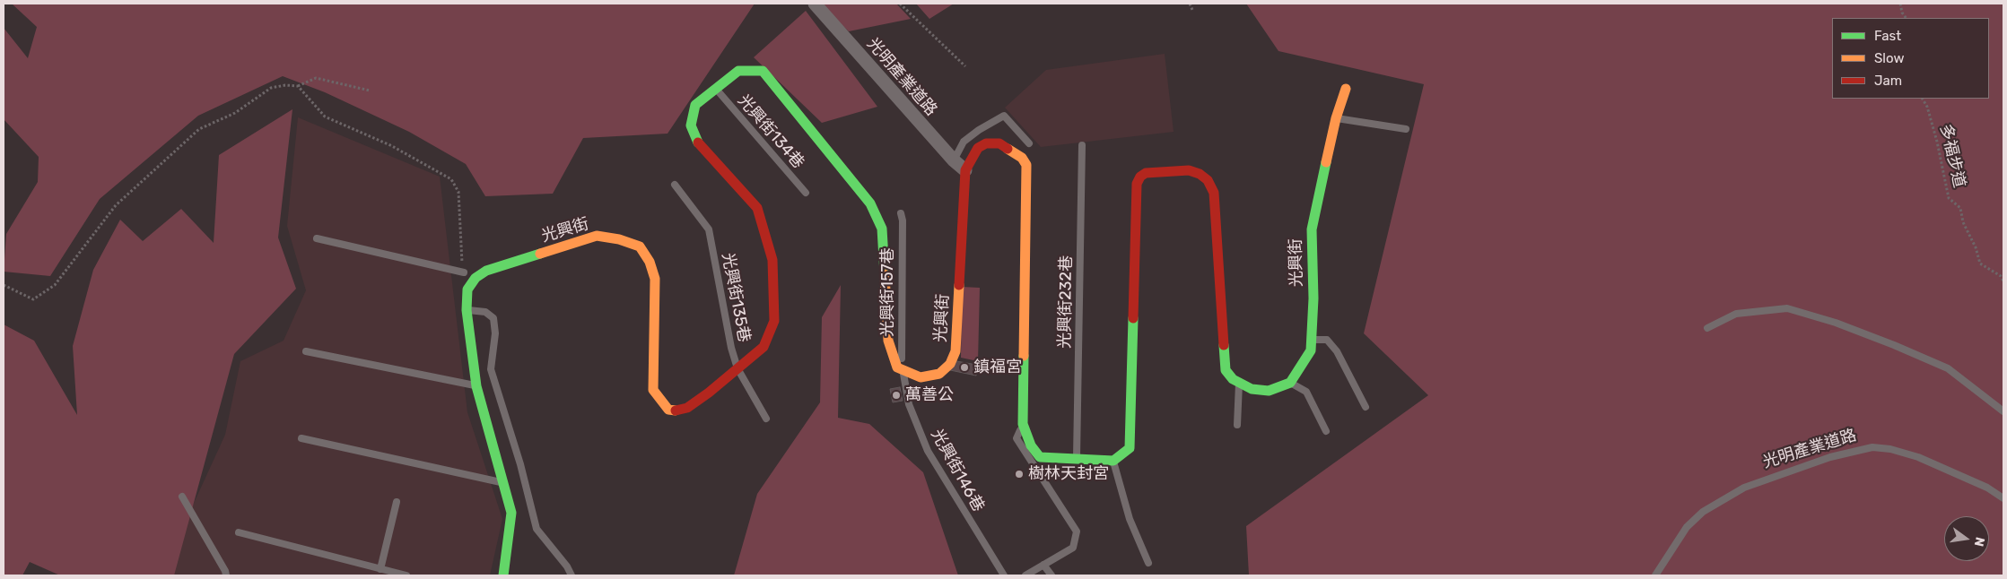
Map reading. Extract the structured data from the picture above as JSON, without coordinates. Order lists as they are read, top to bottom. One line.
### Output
{"streets":{"street":["光明產業道路","光興街"],"lane":["光興街134巷","光興街157巷","光興街135巷","光興街232巷","光興街146巷"],"path":["多福步道"]},"crossings":[["光明產業道路","光興街"],["光興街134巷","光興街"],["光興街","光興街157巷"],["光興街","光興街135巷"],["光興街","光興街232巷"],["光興街","光興街146巷"],["光興街157巷","光興街146巷"]],"places":["鎮福宮","萬善公","樹林天封宮"],"legend":["Fast","Slow","Jam"],"north":"right"}
